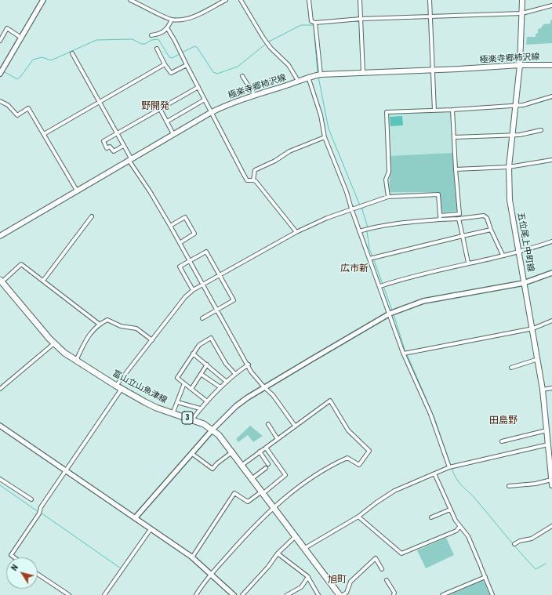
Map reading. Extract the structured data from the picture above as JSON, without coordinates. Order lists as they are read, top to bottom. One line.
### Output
{"streets":{"main road":["極楽寺郷柿沢線","五位尾上中町線","富山立山魚津線","3"]},"crossings":[["極楽寺郷柿沢線","五位尾上中町線"]],"districts":["野開発","広市新","田島野","旭町"],"north":"top left"}
